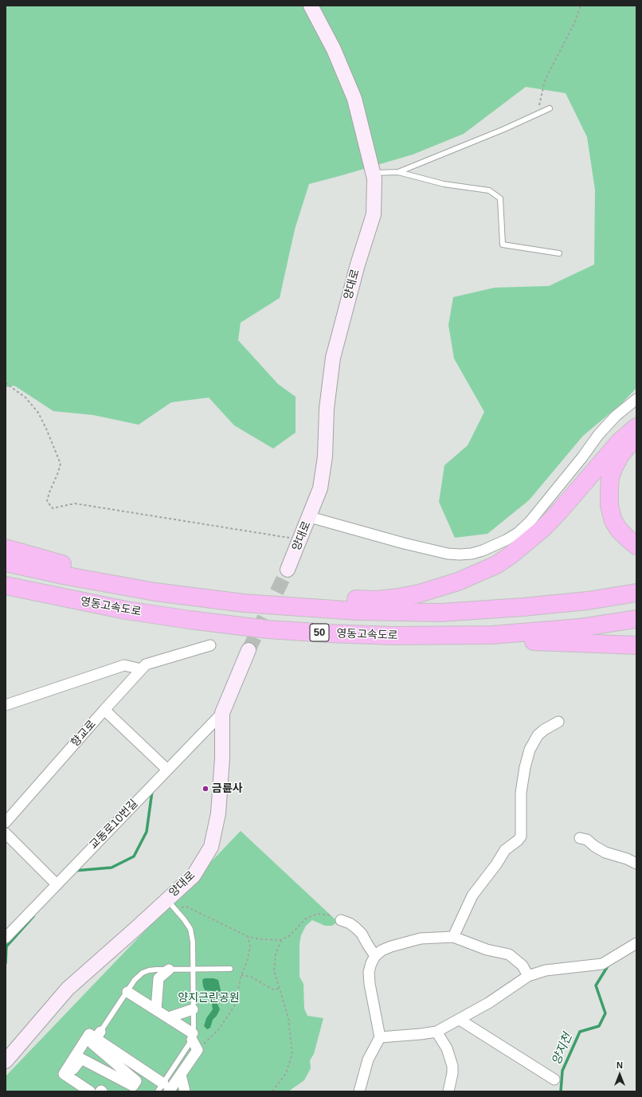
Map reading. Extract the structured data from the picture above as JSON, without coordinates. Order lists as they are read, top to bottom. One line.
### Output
{"streets":{"highway":["영동고속도로","50"],"street":["양대로","향교로","교동로10번길"]},"crossings":[["양대로","교동로10번길"],["향교로","교동로10번길"]],"water":["양지천"],"parks":["양지근린공원"],"places":["금륜사"],"north":"top"}
